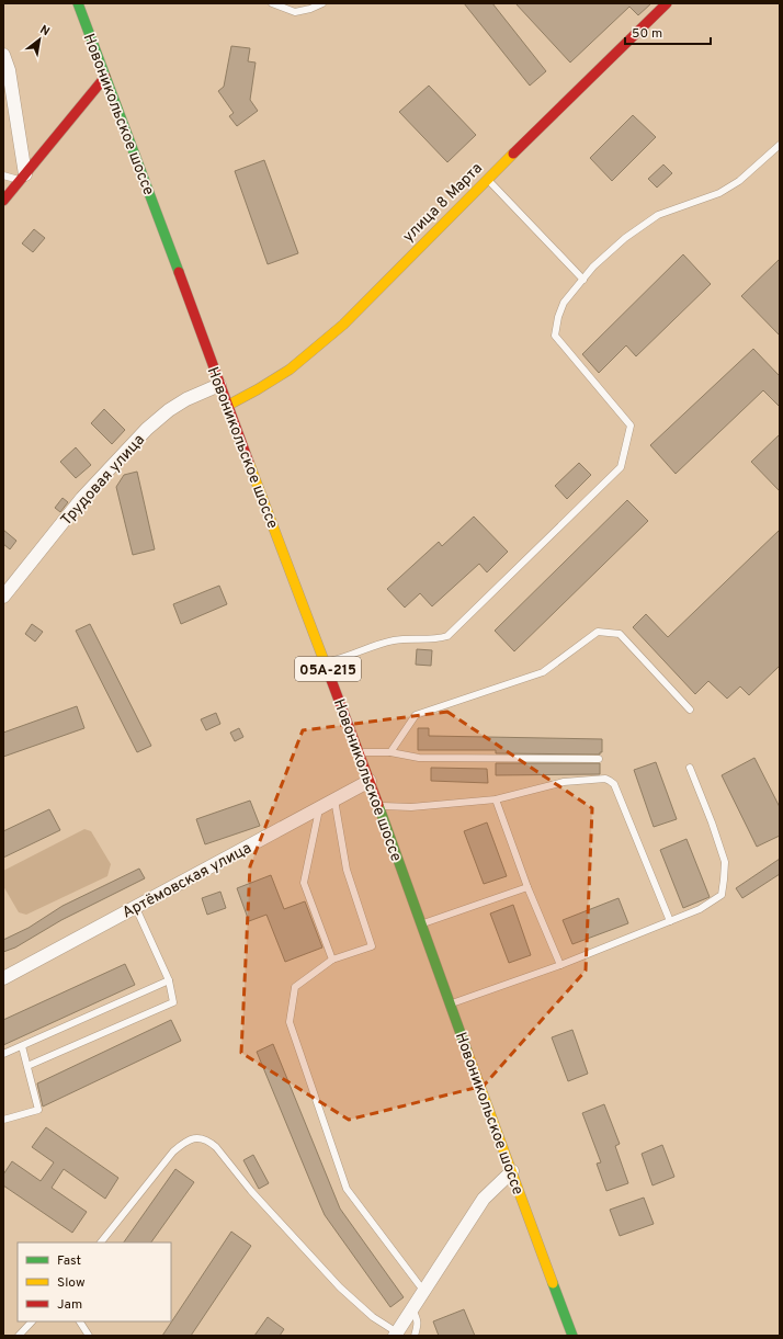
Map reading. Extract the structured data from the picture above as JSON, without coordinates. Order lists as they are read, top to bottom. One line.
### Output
{"streets":{"main road":["Новоникольское шоссе","улица 8 Марта","05А-215"],"street":["Трудовая улица","Артёмовская улица"]},"crossings":[["Новоникольское шоссе","улица 8 Марта"],["Новоникольское шоссе","Трудовая улица"],["Новоникольское шоссе","Артёмовская улица"]],"legend":["Fast","Slow","Jam"],"scale_bar":"50 m","north":"top right"}
